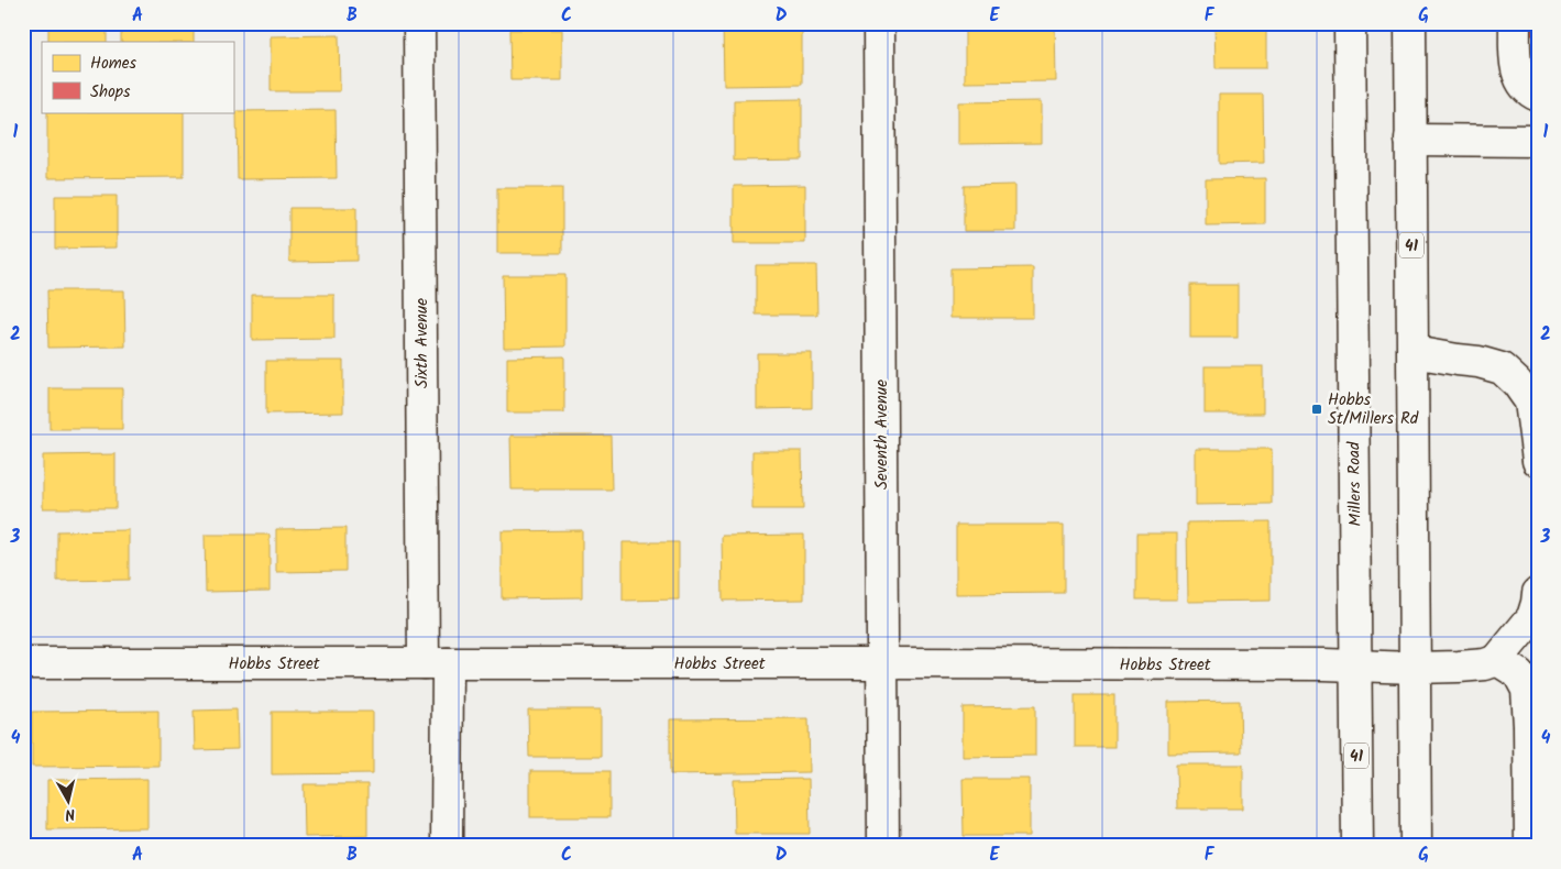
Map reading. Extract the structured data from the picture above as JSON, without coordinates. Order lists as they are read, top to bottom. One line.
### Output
{"streets":{"street":["41","Sixth Avenue","Seventh Avenue","Millers Road","Hobbs Street"]},"crossings":[["41","Hobbs Street"],["Sixth Avenue","Hobbs Street"],["Seventh Avenue","Hobbs Street"],["Millers Road","Hobbs Street"]],"places":{"transit":["Hobbs St/Millers Rd"]},"legend":["Homes","Shops"],"north":"bottom","grid":{"columns":["A","B","C","D","E","F","G"],"rows":["1","2","3","4"]}}
